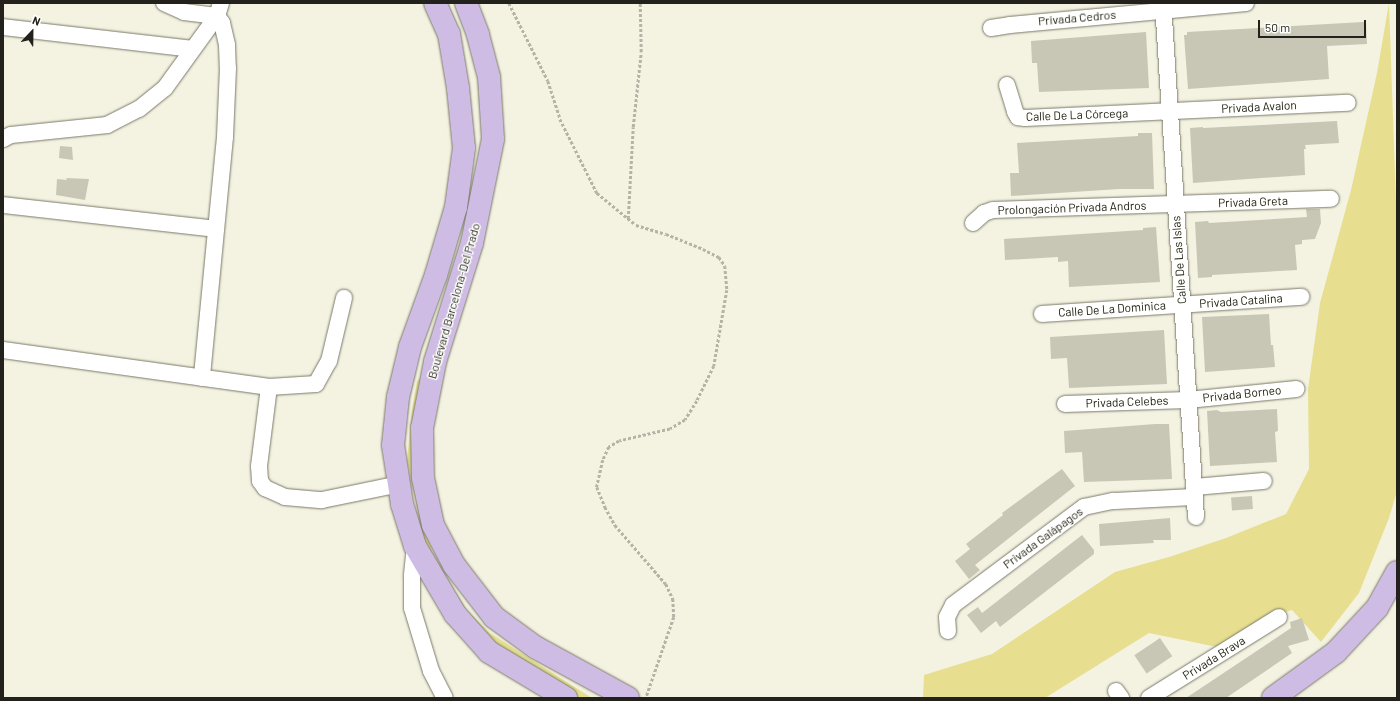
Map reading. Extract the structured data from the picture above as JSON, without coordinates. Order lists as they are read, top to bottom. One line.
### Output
{"streets":{"main road":["Boulevard Barcelona-Del Prado"],"street":["Privada Cedros","Privada Avalon","Calle De La Córcega","Privada Greta","Prolongación Privada Andros","Calle De Las Islas","Privada Catalina","Calle De La Dominica","Privada Borneo","Privada Celebes","Privada Galápagos","Privada Brava"]},"crossings":[["Privada Cedros","Calle De Las Islas"],["Privada Avalon","Calle De La Córcega"],["Privada Avalon","Calle De Las Islas"],["Calle De La Córcega","Calle De Las Islas"],["Privada Greta","Prolongación Privada Andros"],["Privada Greta","Calle De Las Islas"],["Prolongación Privada Andros","Calle De Las Islas"],["Calle De Las Islas","Privada Catalina"],["Calle De Las Islas","Calle De La Dominica"],["Calle De Las Islas","Privada Borneo"],["Calle De Las Islas","Privada Celebes"],["Calle De Las Islas","Privada Galápagos"],["Privada Catalina","Calle De La Dominica"],["Privada Borneo","Privada Celebes"]],"scale_bar":"50 m","north":"top"}
